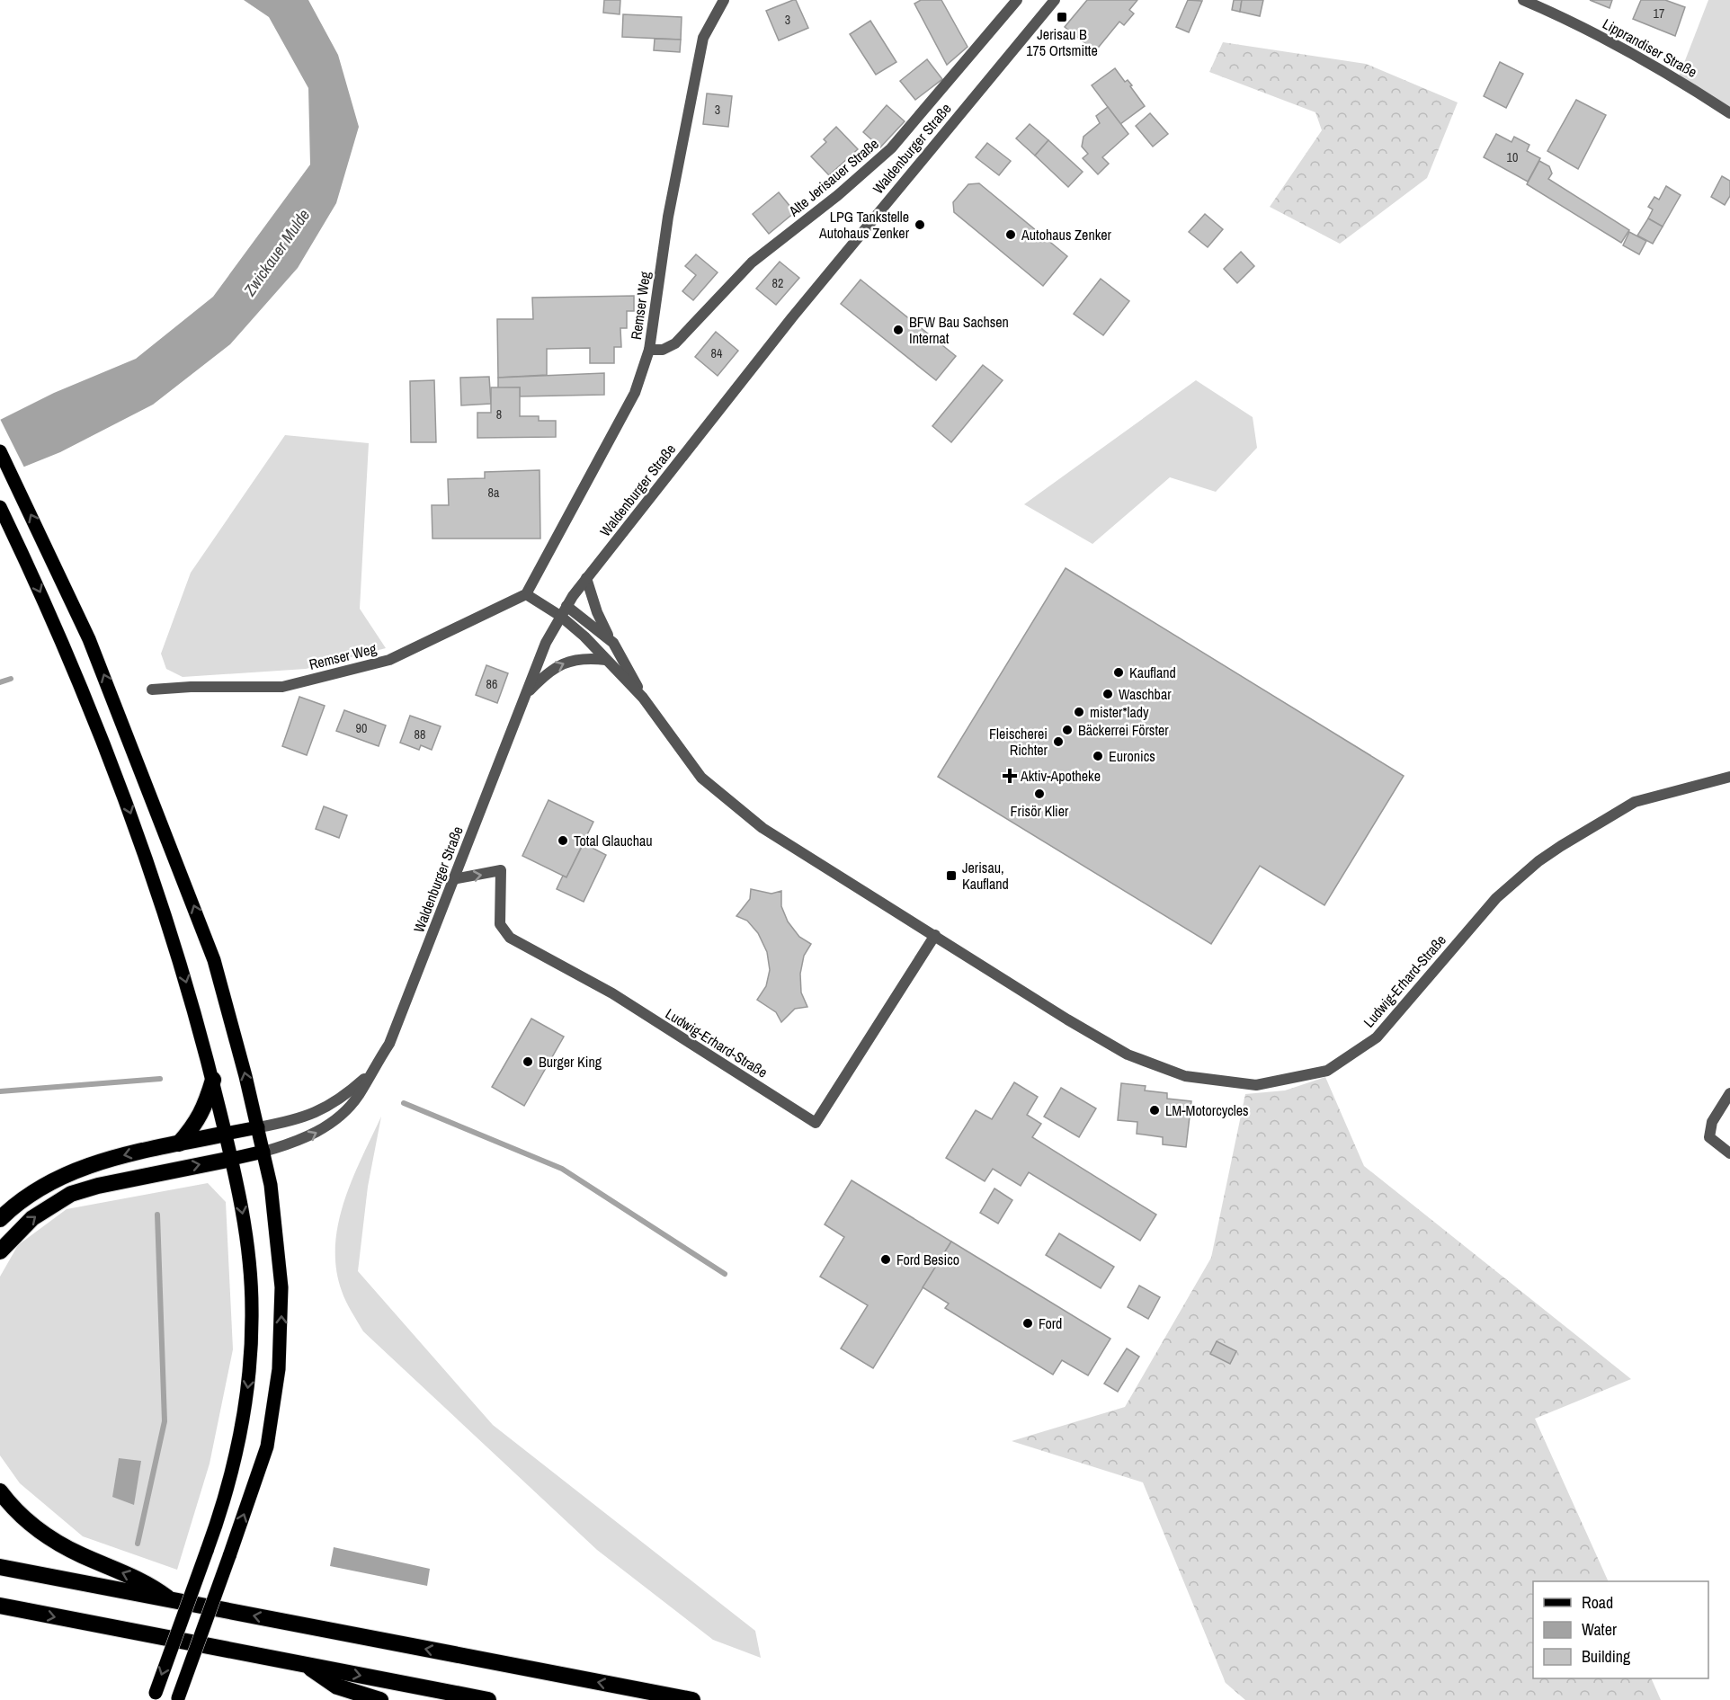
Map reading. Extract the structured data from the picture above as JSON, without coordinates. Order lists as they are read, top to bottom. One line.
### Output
{"streets":{"street":["Lipprandiser Straße","Waldenburger Straße","Alte Jerisauer Straße","Remser Weg","Ludwig-Erhard-Straße"]},"crossings":[["Waldenburger Straße","Ludwig-Erhard-Straße"],["Alte Jerisauer Straße","Remser Weg"]],"water":["Zwickauer Mulde"],"places":{"transit":["Jerisau B 175 Ortsmitte","Jerisau, Kaufland"],"other":["LPG Tankstelle Autohaus Zenker","Autohaus Zenker","BFW Bau Sachsen Internat","Kaufland","Waschbar","mister*lady","Bäckerrei Förster","Fleischerei Richter","Euronics","Frisör Klier","Total Glauchau","Burger King","LM-Motorcycles","Ford Besico","Ford"],"health":["Aktiv-Apotheke"]},"house_numbers":["17","3","3","10","82","84","8","8a","86","90","88"],"legend":["Road","Water","Building"]}
